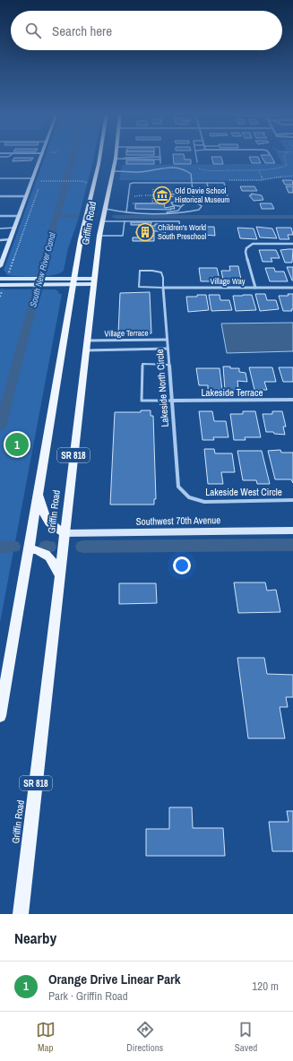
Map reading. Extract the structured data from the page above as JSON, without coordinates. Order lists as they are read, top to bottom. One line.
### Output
{"streets":{"main road":["Griffin Road","SR 818"],"street":["Village Way","Village Terrace","Lakeside North Circle","Lakeside Terrace","Lakeside West Circle","Southwest 70th Avenue"]},"crossings":[["Griffin Road","Village Terrace"],["Griffin Road","Southwest 70th Avenue"],["Village Way","Lakeside North Circle"],["Village Terrace","Lakeside North Circle"],["Lakeside North Circle","Lakeside Terrace"],["Lakeside North Circle","Lakeside West Circle"]],"water":["South New River Canal"],"places":{"museum":["Old Davie School Historical Museum"],"building":["Children's World South Preschool"]},"page":{"search":"Search here","pins":"1","heading":"Nearby","list":[{"mark":"1","name":"Orange Drive Linear Park","note":"Park · Griffin Road","value":"120 m"}],"nav":["Map","Directions","Saved"]}}
